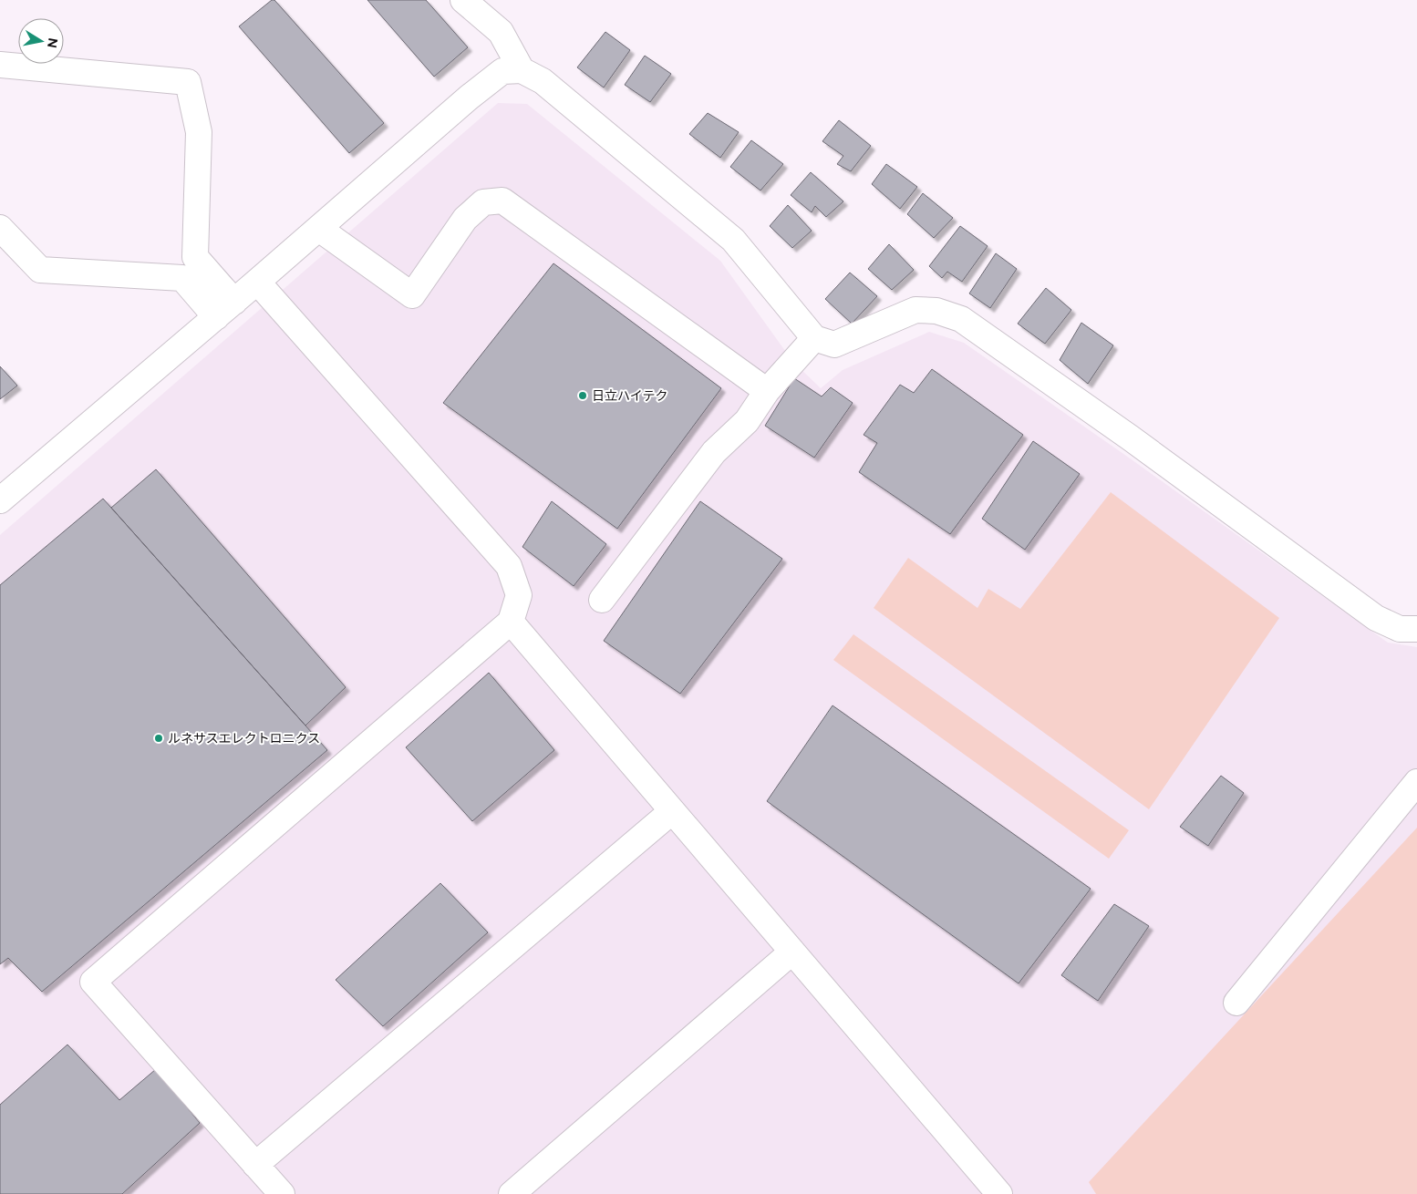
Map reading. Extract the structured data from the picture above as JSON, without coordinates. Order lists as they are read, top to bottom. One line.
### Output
{"places":["日立ハイテク","ルネサスエレクトロニクス"],"north":"right"}
